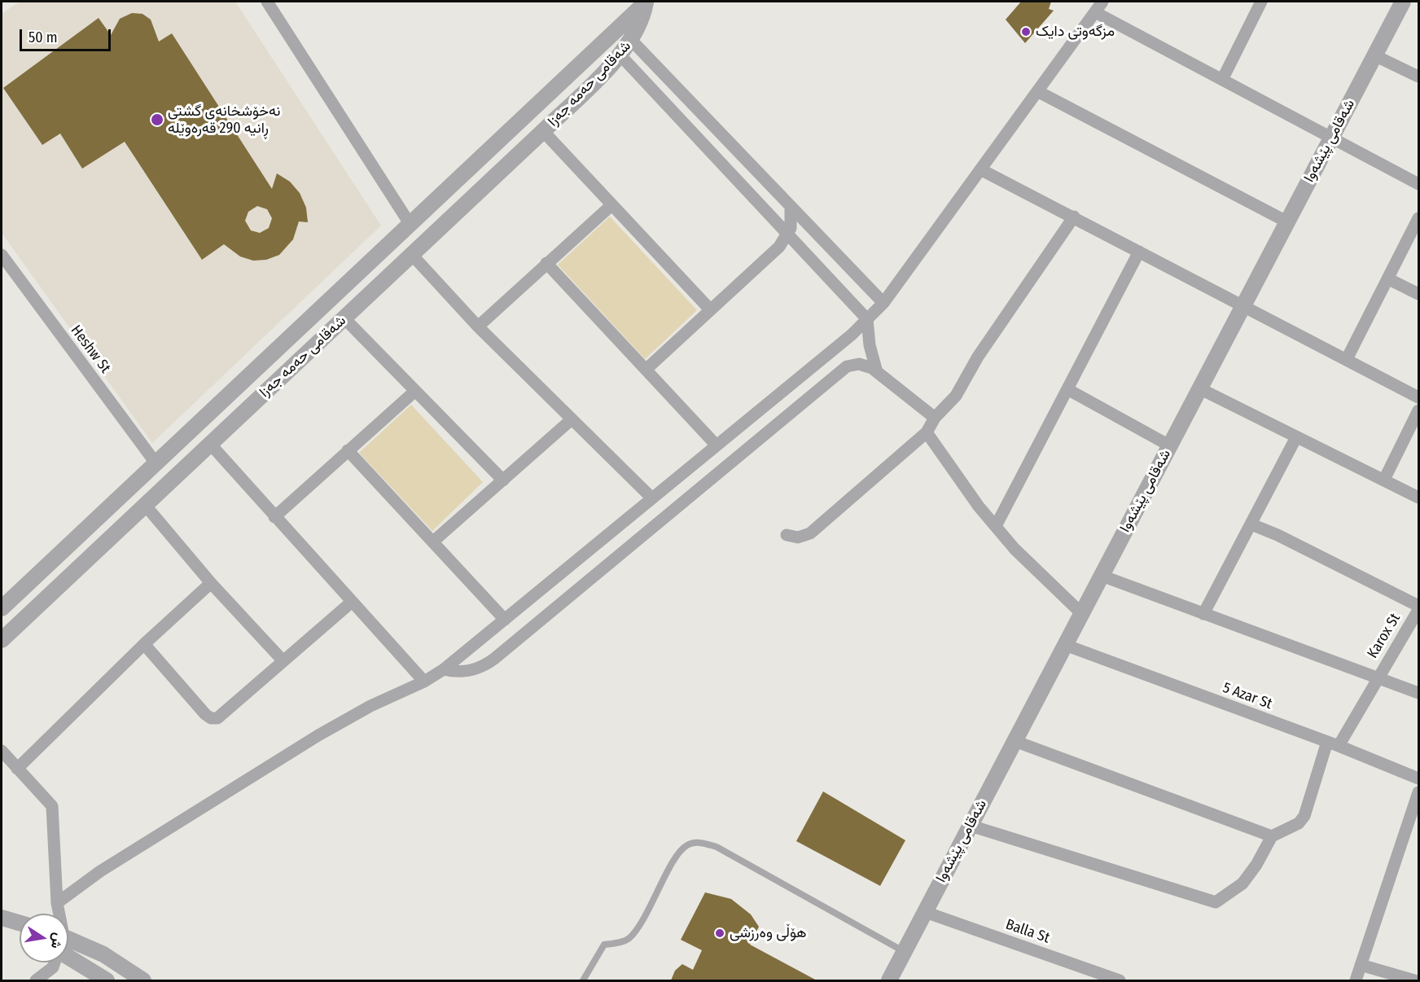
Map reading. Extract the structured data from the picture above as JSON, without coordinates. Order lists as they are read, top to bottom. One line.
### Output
{"streets":{"street":["شەقامی حەمە جەزا","شەقامی پێشەوا","Heshw St","Karox St","5 Azar St","Balla St"]},"crossings":[["شەقامی حەمە جەزا","Heshw St"],["شەقامی پێشەوا","5 Azar St"],["شەقامی پێشەوا","Balla St"],["Karox St","5 Azar St"]],"places":["مزگەوتی دایک","نەخۆشخانەی گشتی ڕانیە 290 قەرەوێلە","هۆڵی وەرزشی"],"scale_bar":"50 m","north":"right"}
